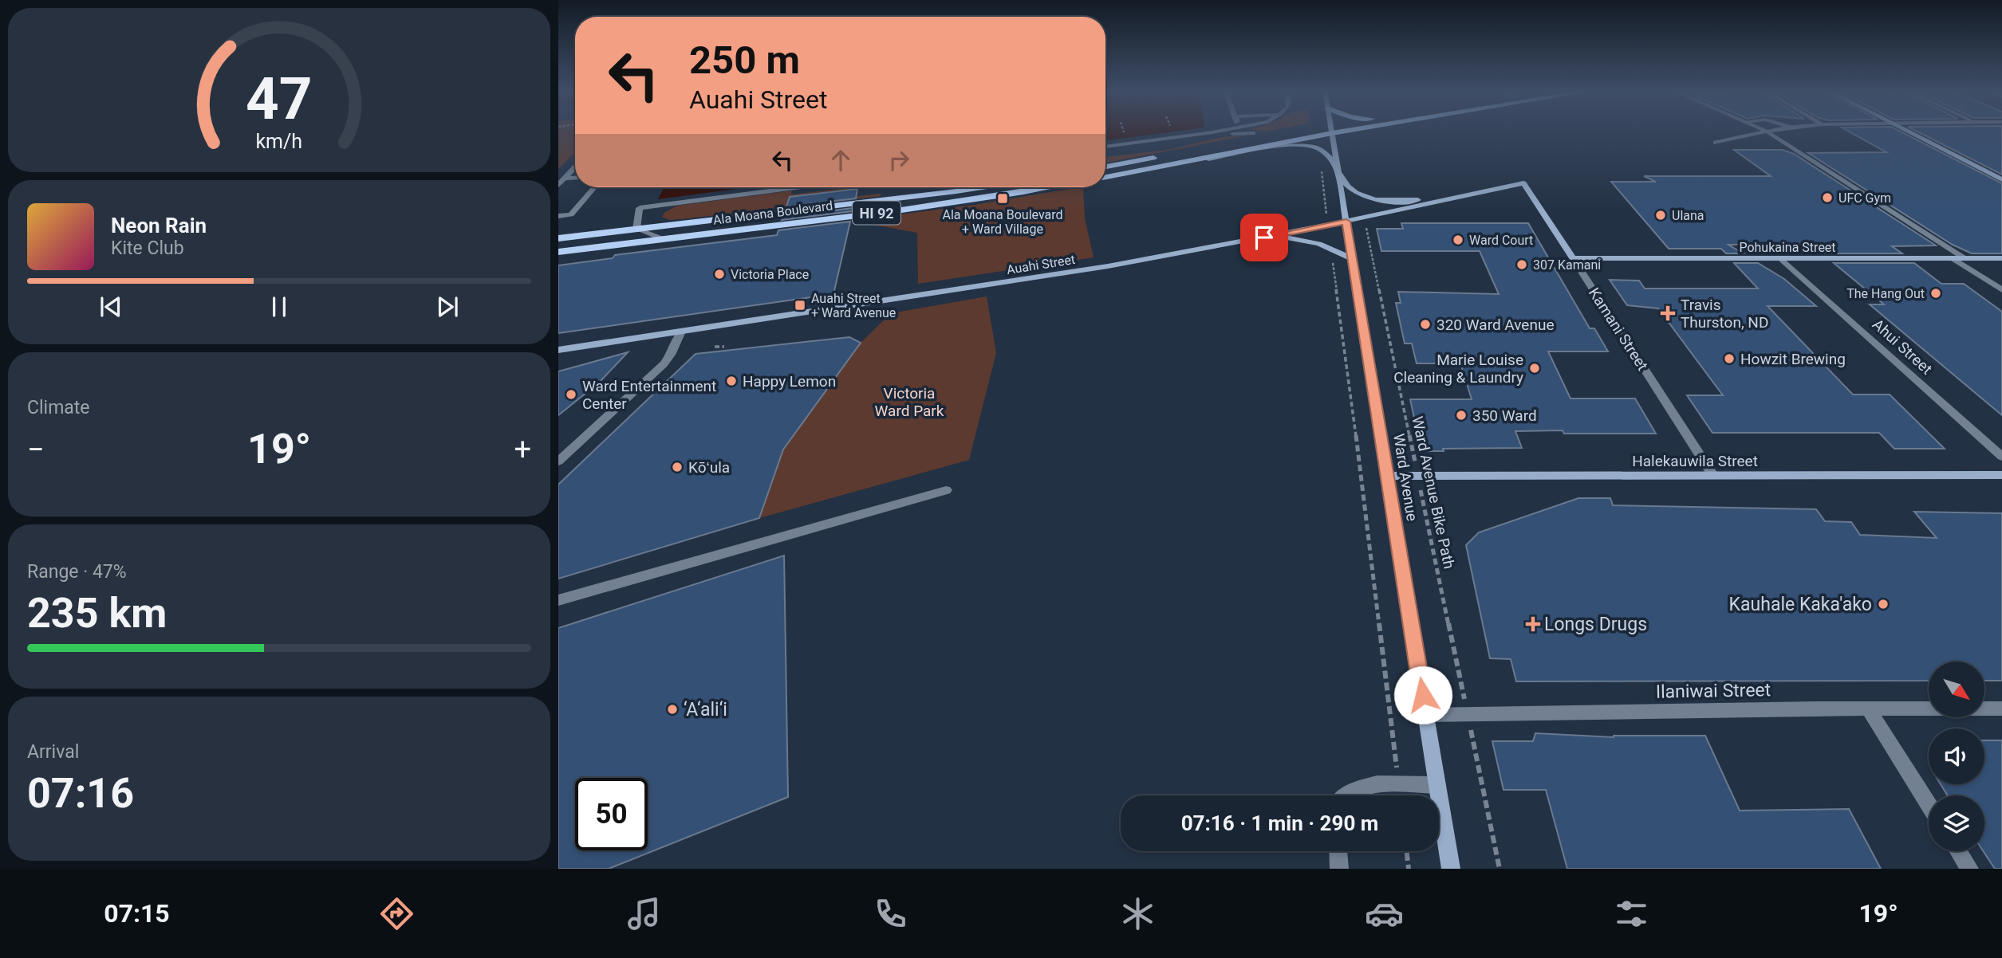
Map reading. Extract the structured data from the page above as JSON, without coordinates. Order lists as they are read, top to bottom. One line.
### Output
{"streets":{"main road":["Ala Moana Boulevard","HI 92"],"street":["Pohukaina Street","Auahi Street","Kamani Street","Ahui Street","Halekauwila Street","Ward Avenue","Ilaniwai Street"],"path":["Ward Avenue Bike Path"]},"crossings":[["Pohukaina Street","Kamani Street"],["Pohukaina Street","Ahui Street"],["Auahi Street","Kamani Street"],["Auahi Street","Ward Avenue"],["Auahi Street","Ward Avenue Bike Path"],["Kamani Street","Halekauwila Street"],["Halekauwila Street","Ward Avenue"],["Halekauwila Street","Ward Avenue Bike Path"],["Ward Avenue","Ilaniwai Street"],["Ward Avenue Bike Path","Ilaniwai Street"]],"parks":["Victoria Ward Park"],"places":{"other":["UFC Gym","Ulana","Ward Court","307 Kamani","Victoria Place","The Hang Out","320 Ward Avenue","Howzit Brewing","Marie Louise Cleaning & Laundry","Happy Lemon","Ward Entertainment Center","350 Ward","Kōʻula","Kauhale Kaka'ako","‘A‘ali‘i"],"transit":["Ala Moana Boulevard + Ward Village","Auahi Street + Ward Avenue"],"health":["Travis Thurston, ND","Longs Drugs"]},"north":"bottom right","page":{"turn":["250 m","Auahi Street"],"song":["Neon Rain","Kite Club"],"tile":["Climate",["Range · 47%","235 km"],["Arrival","07:16"]],"heat":["−","19°","+"],"limit":"50","trip":"07:16 · 1 min · 290 m","tabs":["07:15","19°"],"gauge":["47","km/h"]}}
